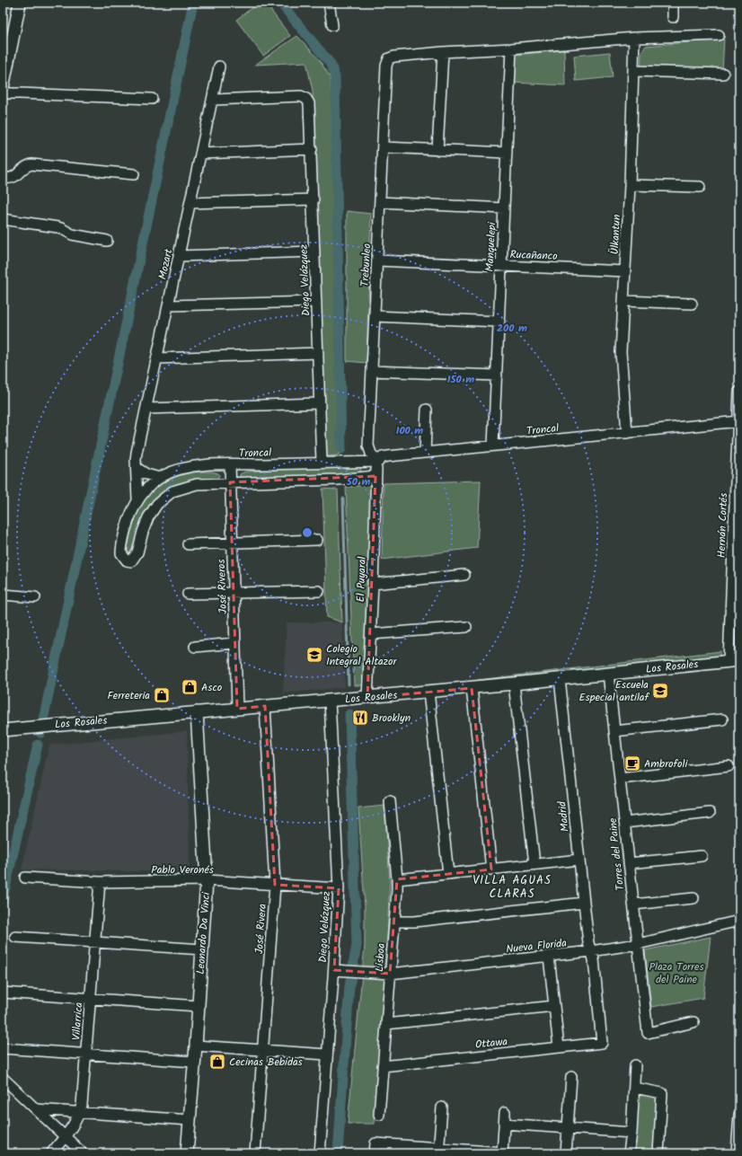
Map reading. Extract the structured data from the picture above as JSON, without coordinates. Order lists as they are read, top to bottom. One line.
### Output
{"streets":{"street":["Ülkantun","Manquelepi","Rucañanco","Mozart","Trebunleo","Diego Velázquez","Troncal","Hernán Cortés","El Puyaral","José Riveros","Los Rosales","Madrid","Torres del Paine","Pablo Veronés","José Rivera","Leonardo Da Vinci","Nueva Florida","Lisboa","Villarrica","Ottawa"]},"crossings":[["Ülkantun","Rucañanco"],["Ülkantun","Troncal"],["Manquelepi","Rucañanco"],["Manquelepi","Troncal"],["Rucañanco","Trebunleo"],["Mozart","Diego Velázquez"],["Mozart","Troncal"],["Trebunleo","Troncal"],["Trebunleo","El Puyaral"],["Diego Velázquez","Troncal"],["Diego Velázquez","Los Rosales"],["Diego Velázquez","Pablo Veronés"],["Diego Velázquez","Nueva Florida"],["Troncal","Hernán Cortés"],["Troncal","El Puyaral"],["Troncal","José Riveros"],["Hernán Cortés","Los Rosales"],["El Puyaral","Los Rosales"],["José Riveros","Los Rosales"],["Los Rosales","Madrid"],["Los Rosales","Torres del Paine"],["Los Rosales","José Rivera"],["Los Rosales","Leonardo Da Vinci"],["Madrid","Nueva Florida"],["Madrid","Ottawa"],["Torres del Paine","Nueva Florida"],["Pablo Veronés","José Rivera"],["Pablo Veronés","Leonardo Da Vinci"],["Pablo Veronés","Villarrica"],["Nueva Florida","Lisboa"],["Lisboa","Ottawa"]],"districts":["VILLA AGUAS CLARAS"],"parks":["Plaza Torres del Paine"],"places":{"school or university":["Colegio Integral Altazor","Escuela Especial antilaf"],"shop":["Asco","Ferreteria","Cecinas Bebidas"],"restaurant":["Brooklyn"],"cafe":["Ambrofoli"]},"rings":["200 m","150 m","100 m","50 m"]}
